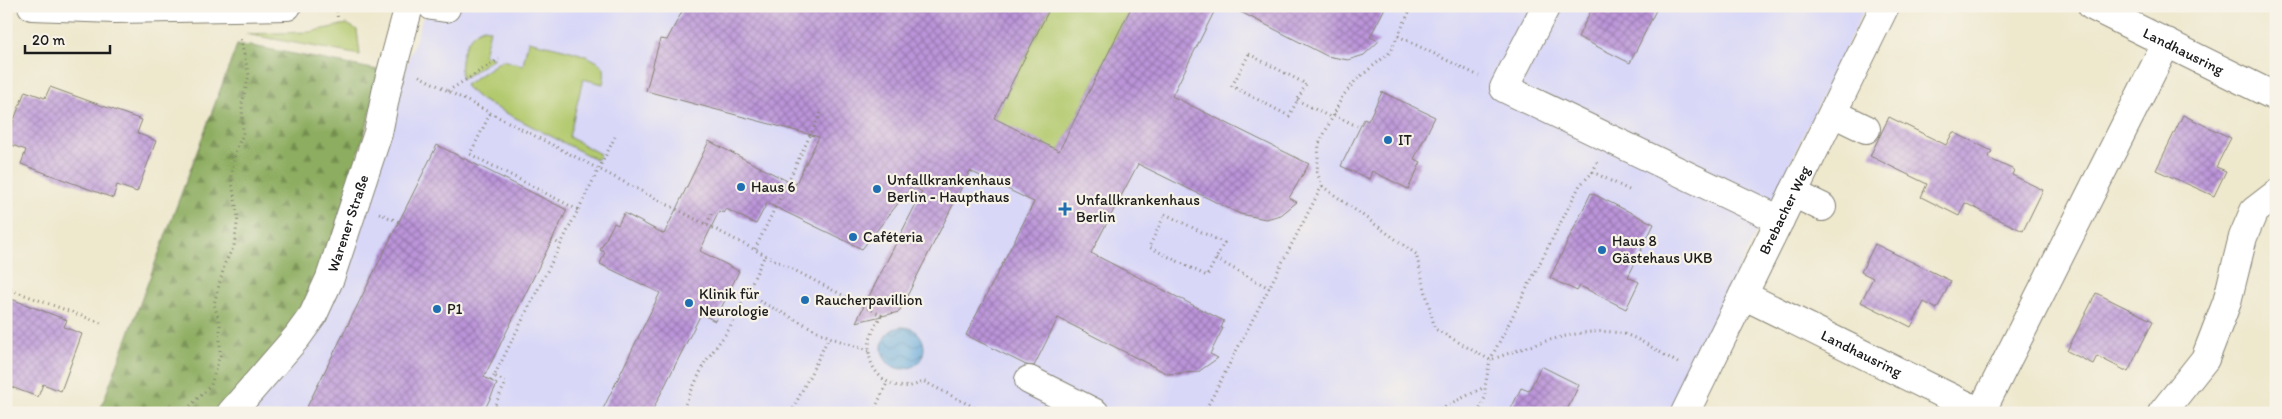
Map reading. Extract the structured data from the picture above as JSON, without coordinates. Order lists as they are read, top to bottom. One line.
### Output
{"streets":{"street":["Landhausring","Brebacher Weg","Warener Straße"]},"crossings":[["Landhausring","Brebacher Weg"]],"places":{"other":["IT","Haus 6","Unfallkrankenhaus Berlin - Haupthaus","Caféteria","Haus 8 Gästehaus UKB","Raucherpavillion","Klinik für Neurologie","P1"],"health":["Unfallkrankenhaus Berlin"]},"scale_bar":"20 m"}
